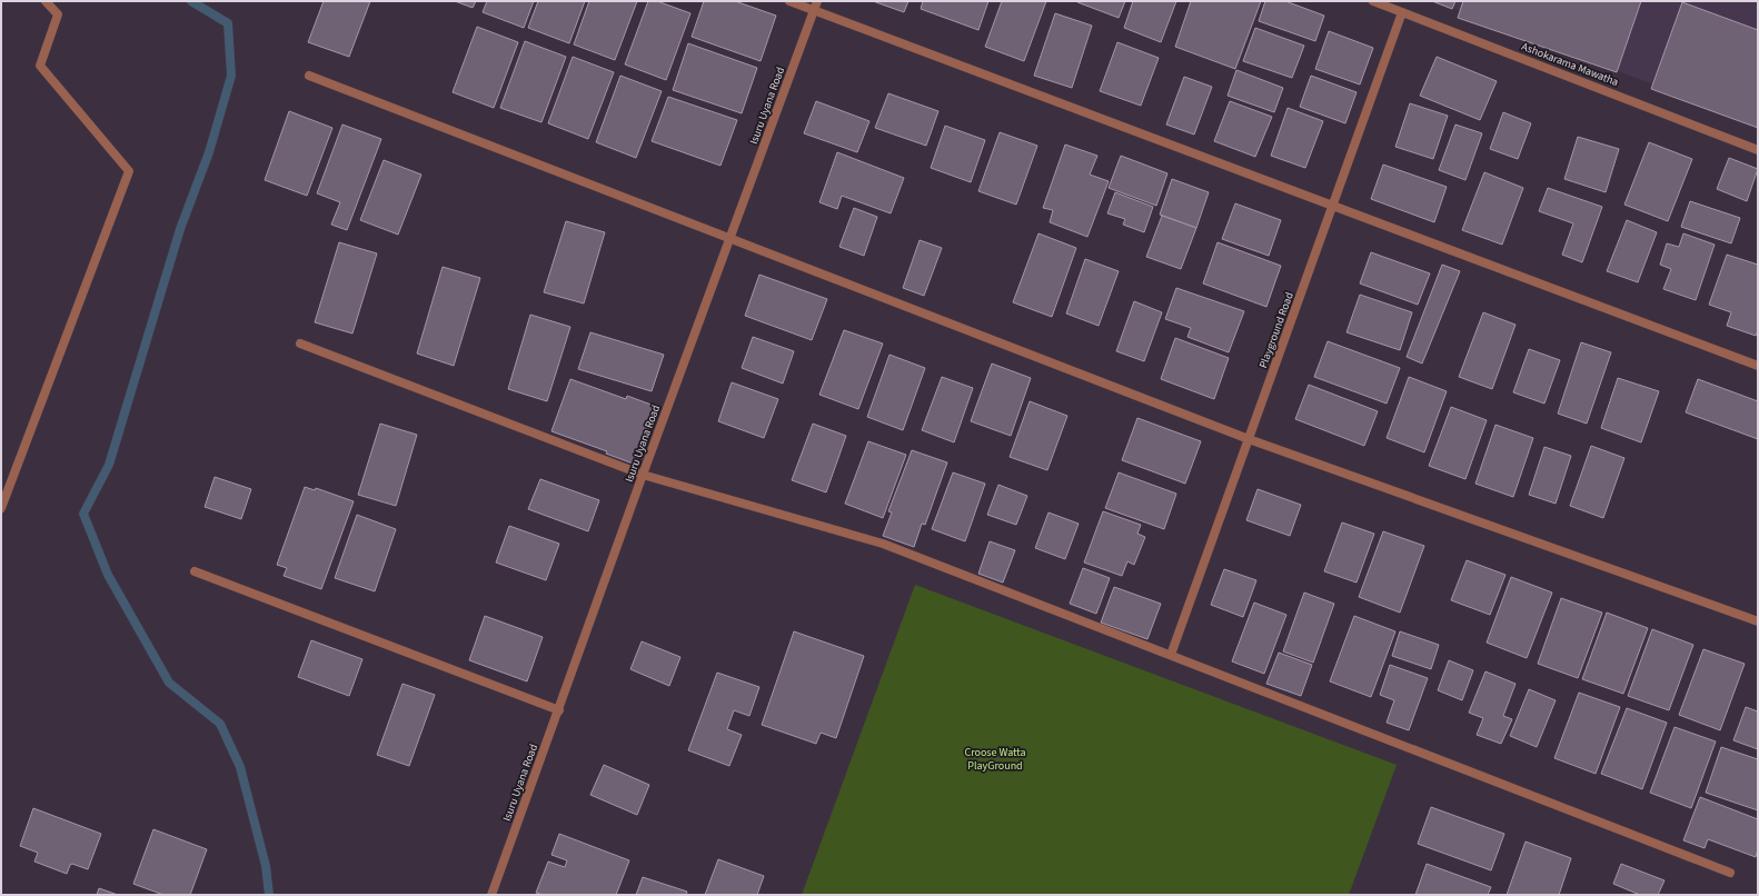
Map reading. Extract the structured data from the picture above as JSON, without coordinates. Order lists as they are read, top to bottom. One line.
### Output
{"streets":{"street":["Ashokarama Mawatha","Isuru Uyana Road","Playground Road"]},"crossings":[["Ashokarama Mawatha","Playground Road"]],"parks":["Croose Watta PlayGround"]}
